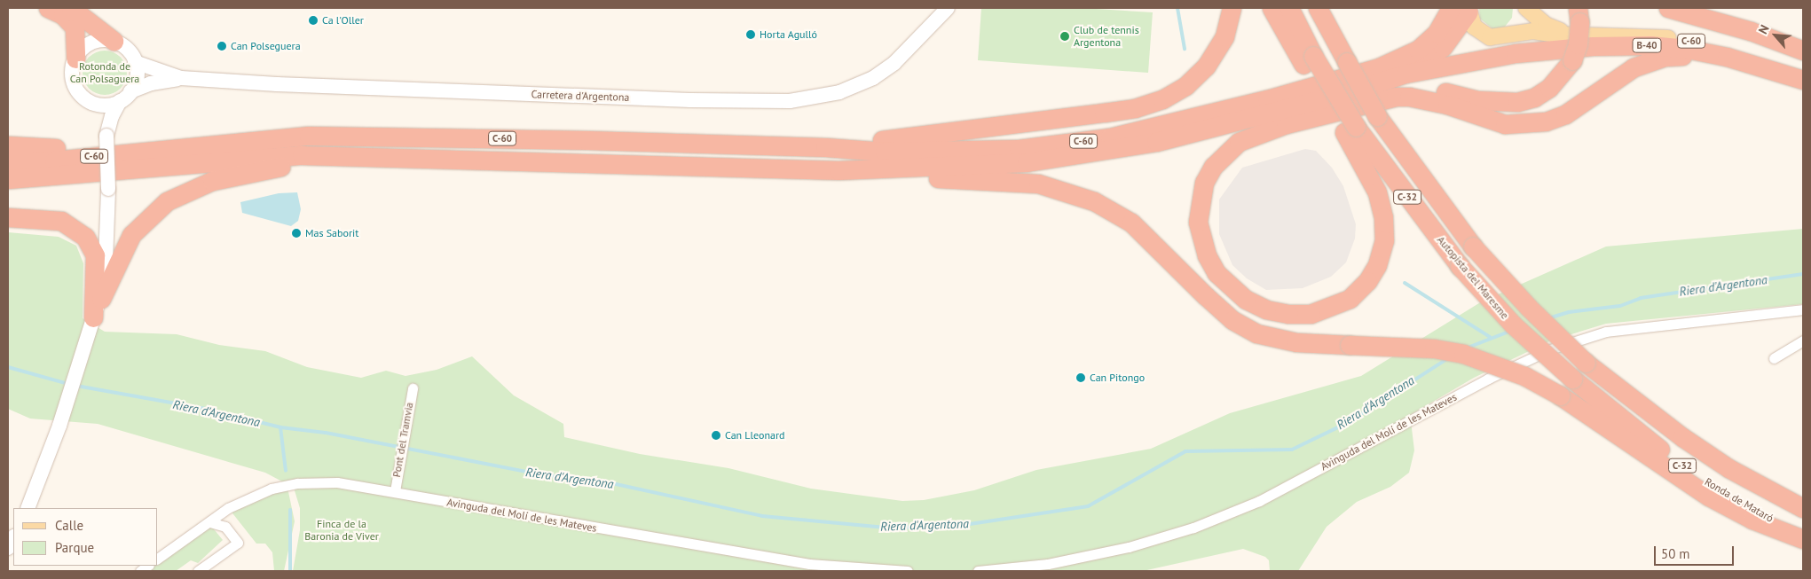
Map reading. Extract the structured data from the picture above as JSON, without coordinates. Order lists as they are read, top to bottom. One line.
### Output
{"streets":{"highway":["C-60","B-40","C-32","Autopista del Maresme","Ronda de Mataró"],"street":["Carretera d'Argentona","Avinguda del Molí de les Mateves","Pont del Tramvia"]},"crossings":[["C-60","B-40"],["Autopista del Maresme","Ronda de Mataró"],["Avinguda del Molí de les Mateves","Pont del Tramvia"]],"water":["Riera d'Argentona"],"parks":["Rotonda de Can Polsaguera","Finca de la Baronia de Viver"],"places":["Ca l'Oller","Horta Agulló","Club de tennis Argentona","Can Polseguera","Mas Saborit","Can Pitongo","Can Lleonard"],"legend":["Calle","Parque"],"scale_bar":"50 m","north":"top left"}
